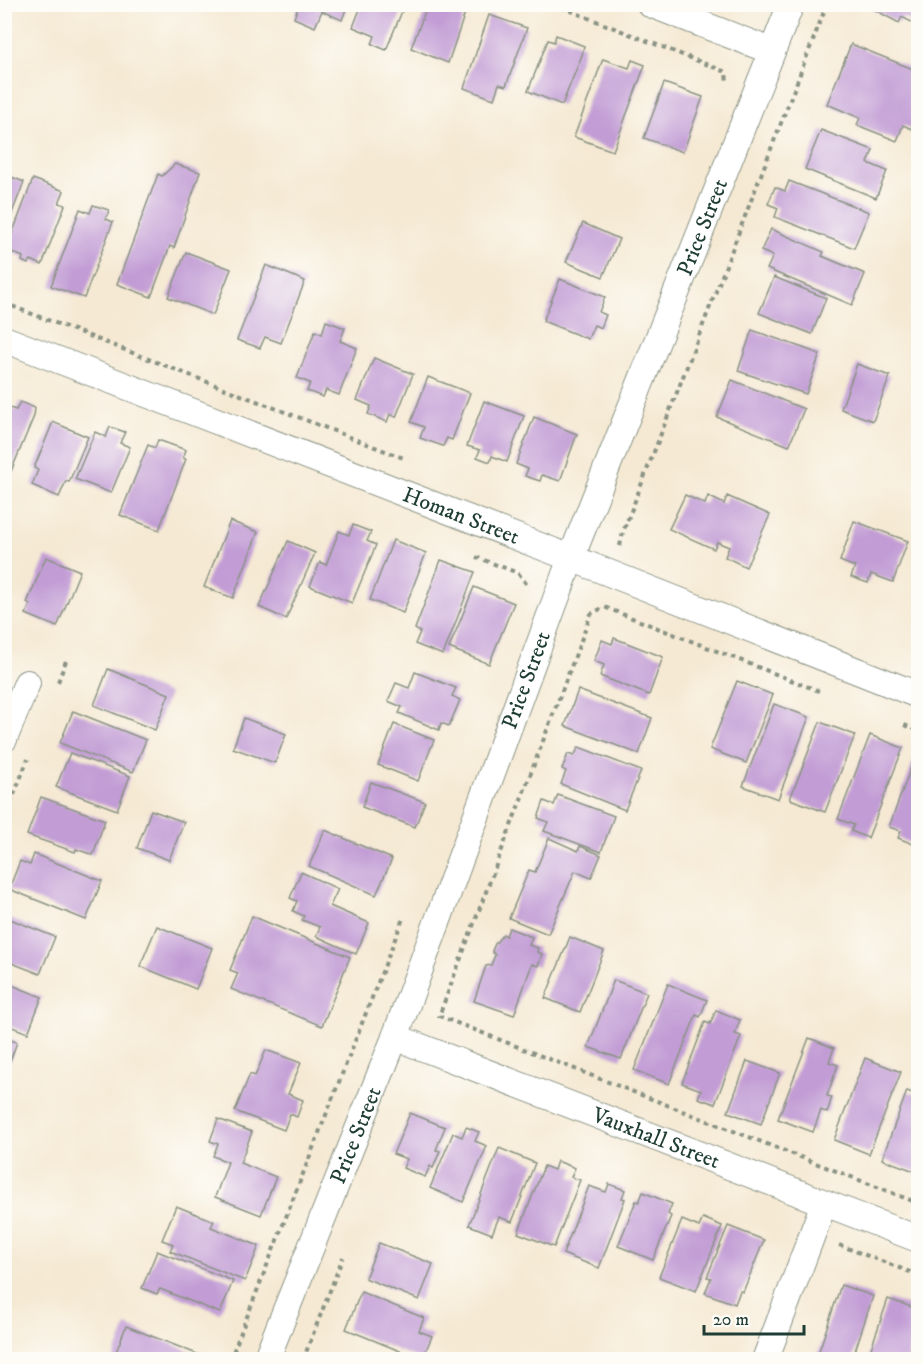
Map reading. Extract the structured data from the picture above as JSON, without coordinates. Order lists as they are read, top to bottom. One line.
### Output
{"streets":{"street":["Price Street","Homan Street","Vauxhall Street"]},"crossings":[["Price Street","Homan Street"],["Price Street","Vauxhall Street"]],"scale_bar":"20 m"}
